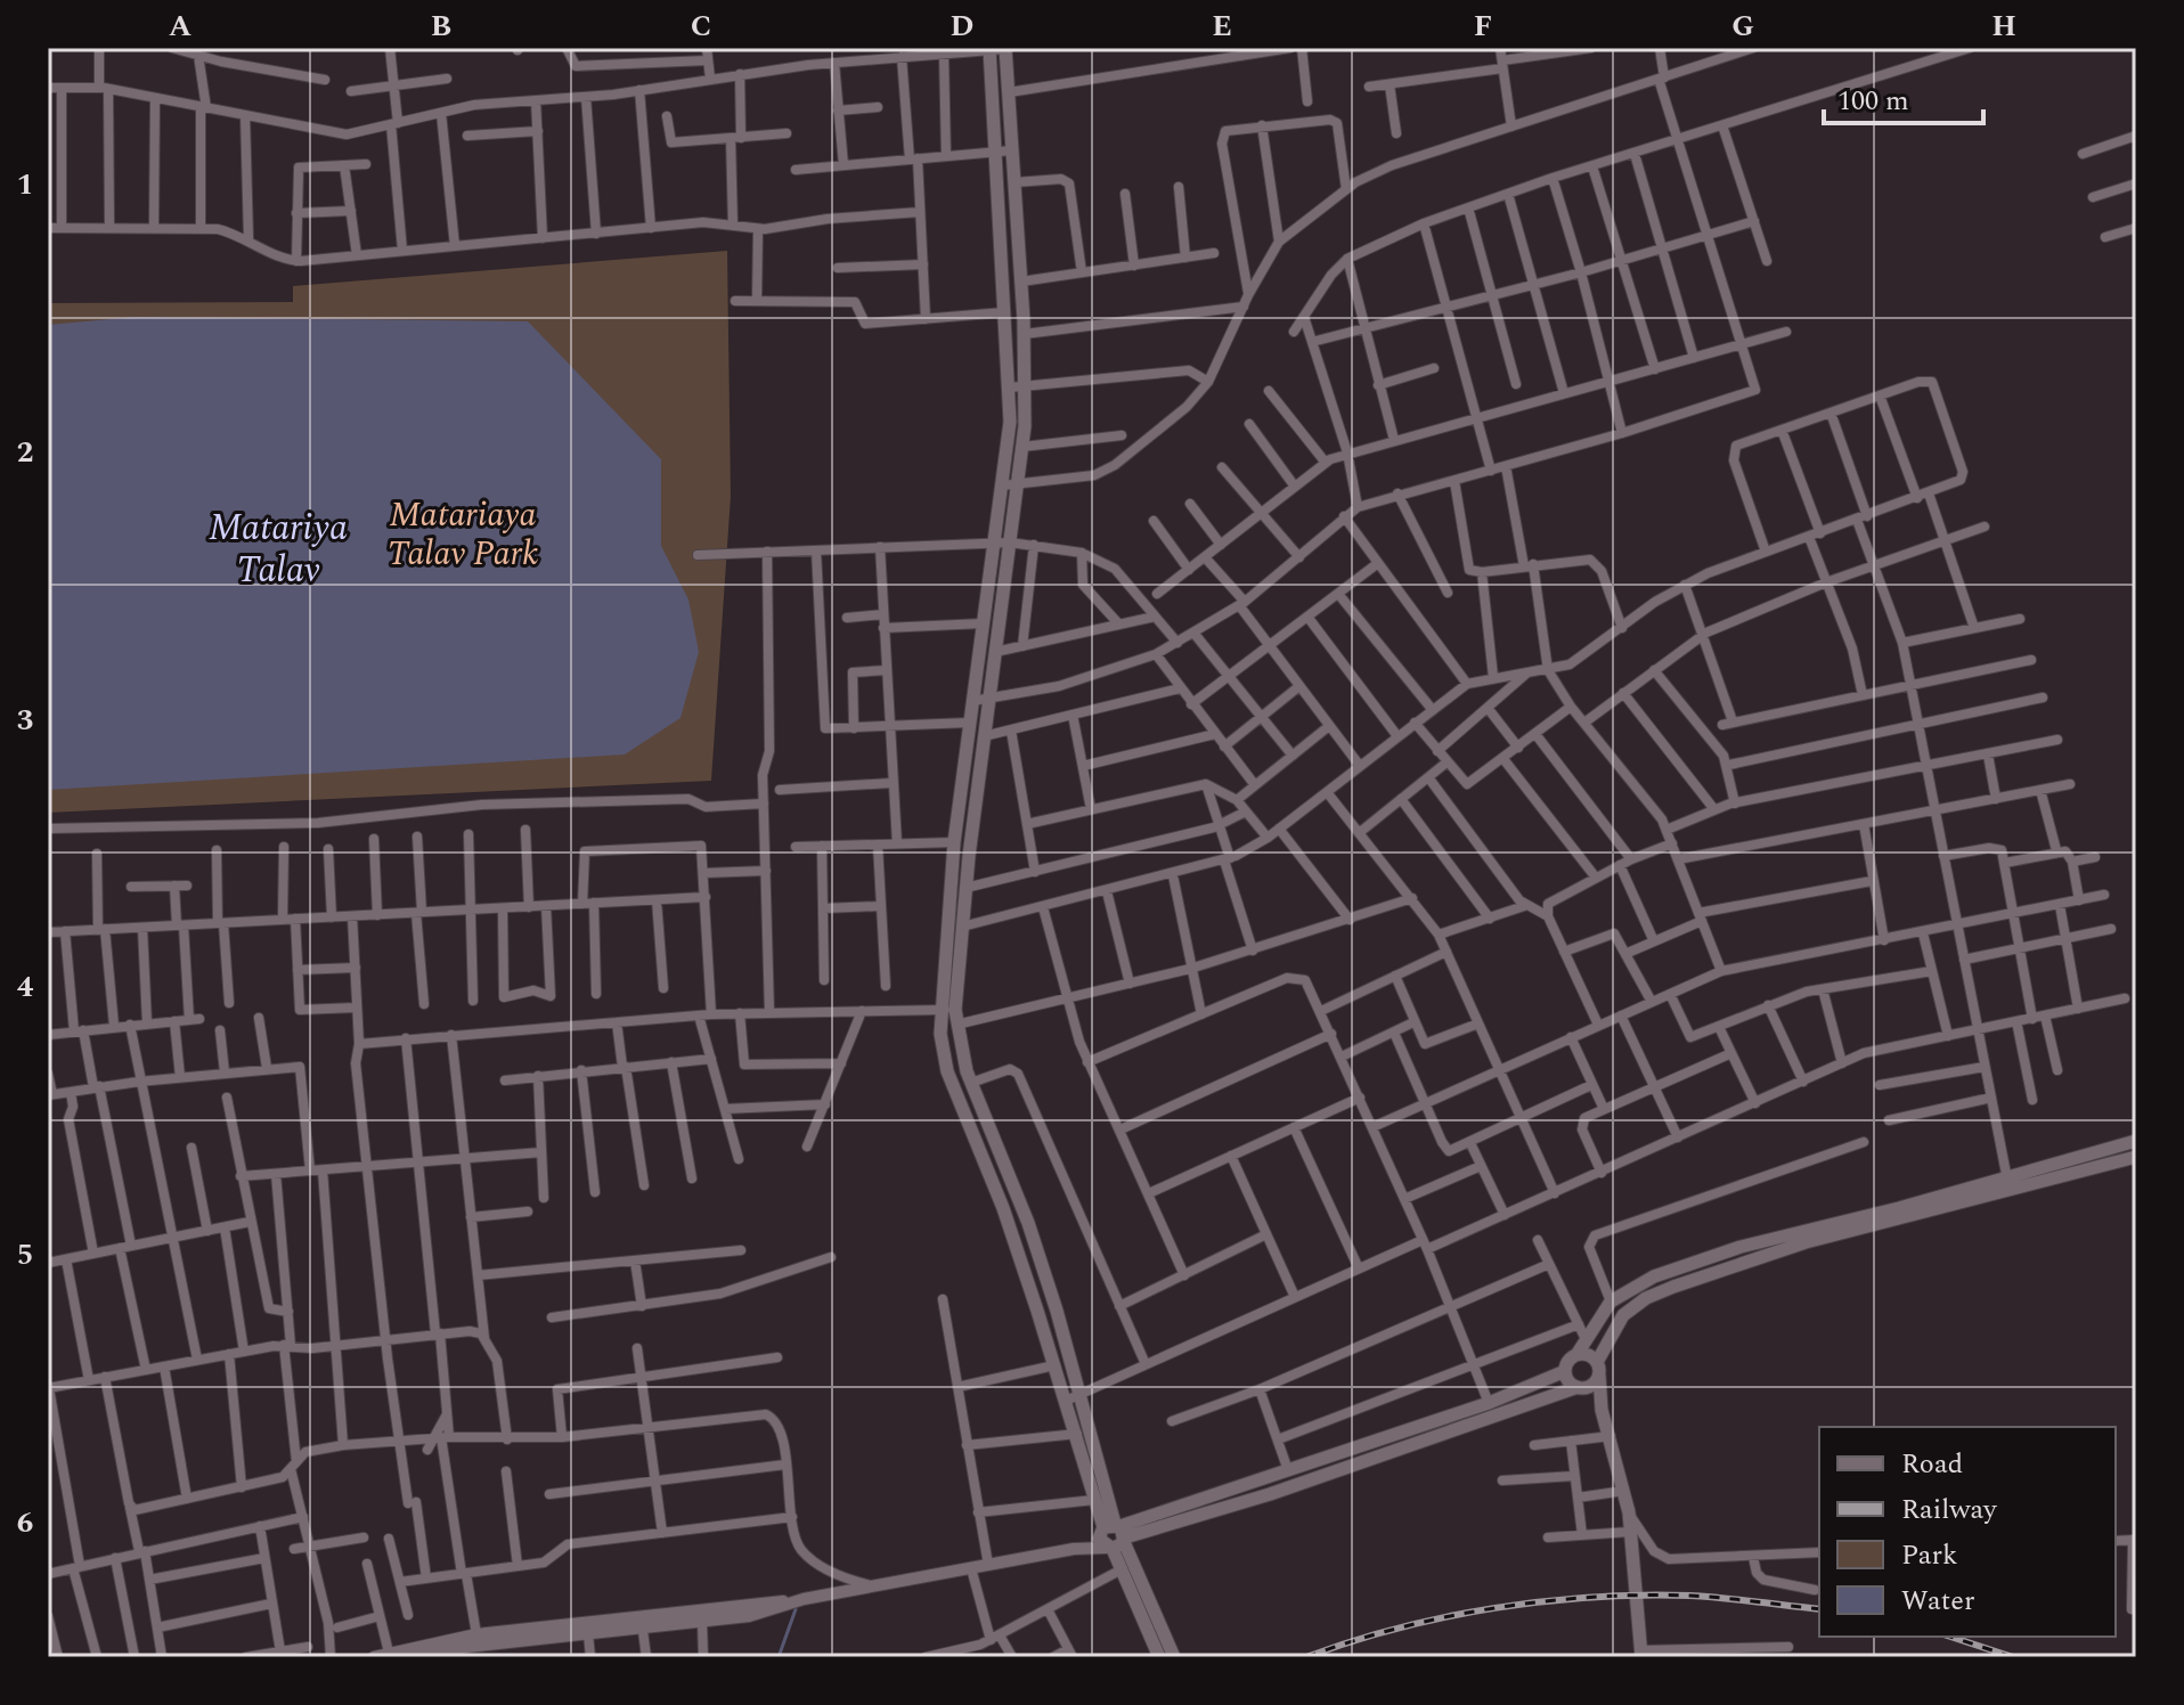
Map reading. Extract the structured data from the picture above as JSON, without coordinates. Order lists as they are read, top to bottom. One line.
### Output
{"water":["Matariya Talav"],"parks":["Matariaya Talav Park"],"legend":["Road","Railway","Park","Water"],"scale_bar":"100 m","grid":{"columns":["A","B","C","D","E","F","G","H"],"rows":["1","2","3","4","5","6"]}}
